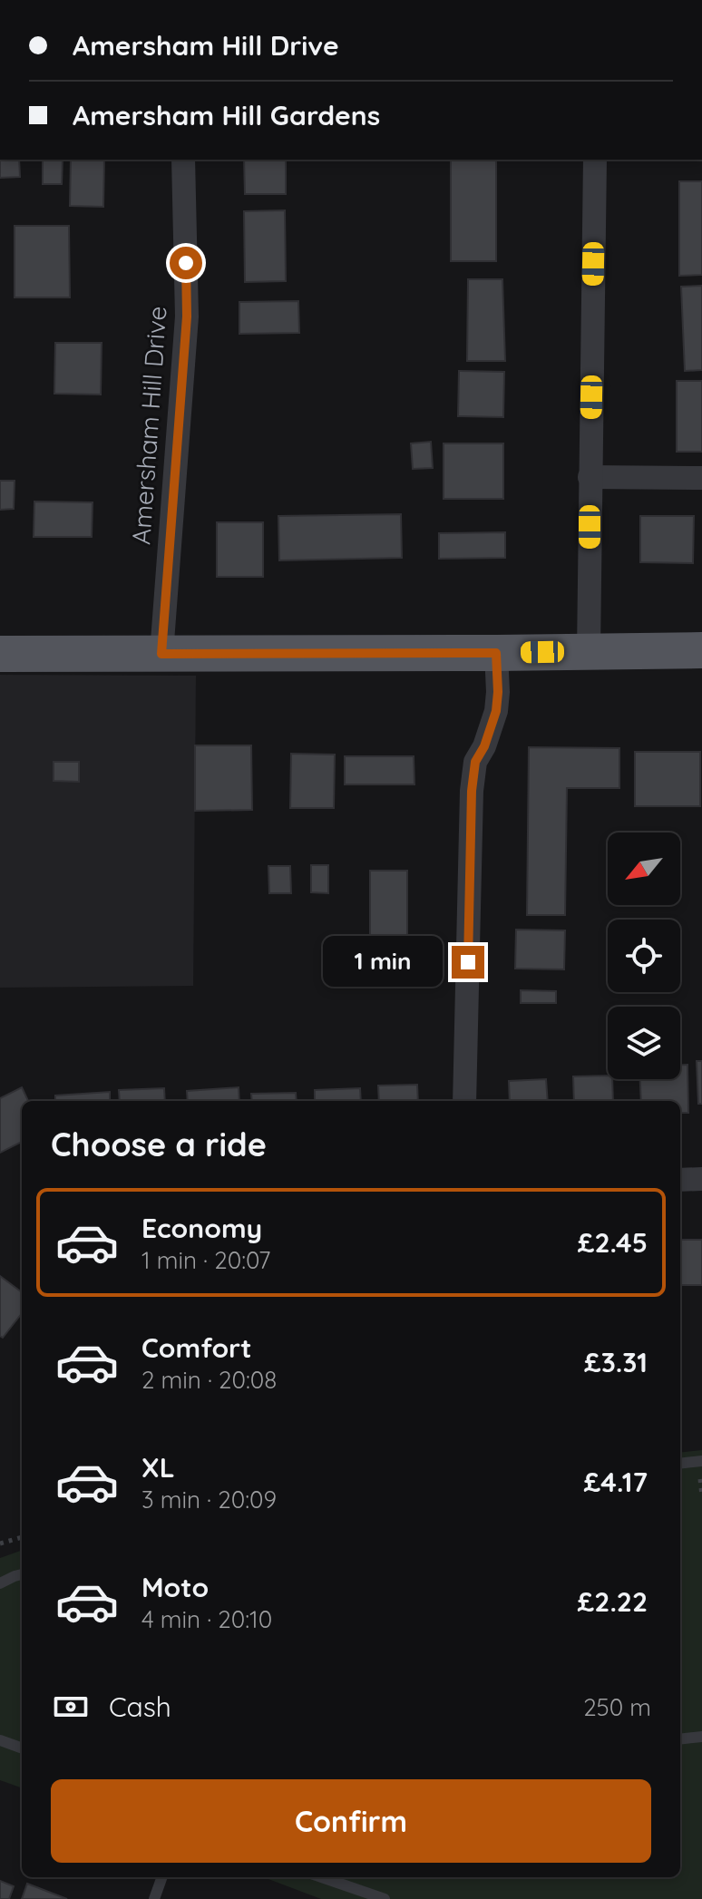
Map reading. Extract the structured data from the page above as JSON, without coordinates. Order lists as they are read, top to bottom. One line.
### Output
{"streets":{"street":["Amersham Hill Drive"]},"north":"bottom left","page":{"banner":["Amersham Hill Drive","Amersham Hill Gardens"],"bubble":"1 min","heading":"Choose a ride","list":[{"name":"Economy","note":"1 min · 20:07","value":"£2.45"},{"name":"Comfort","note":"2 min · 20:08","value":"£3.31"},{"name":"XL","note":"3 min · 20:09","value":"£4.17"},{"name":"Moto","note":"4 min · 20:10","value":"£2.22"}],"pay":["Cash","250 m"],"buttons":"Confirm"}}
